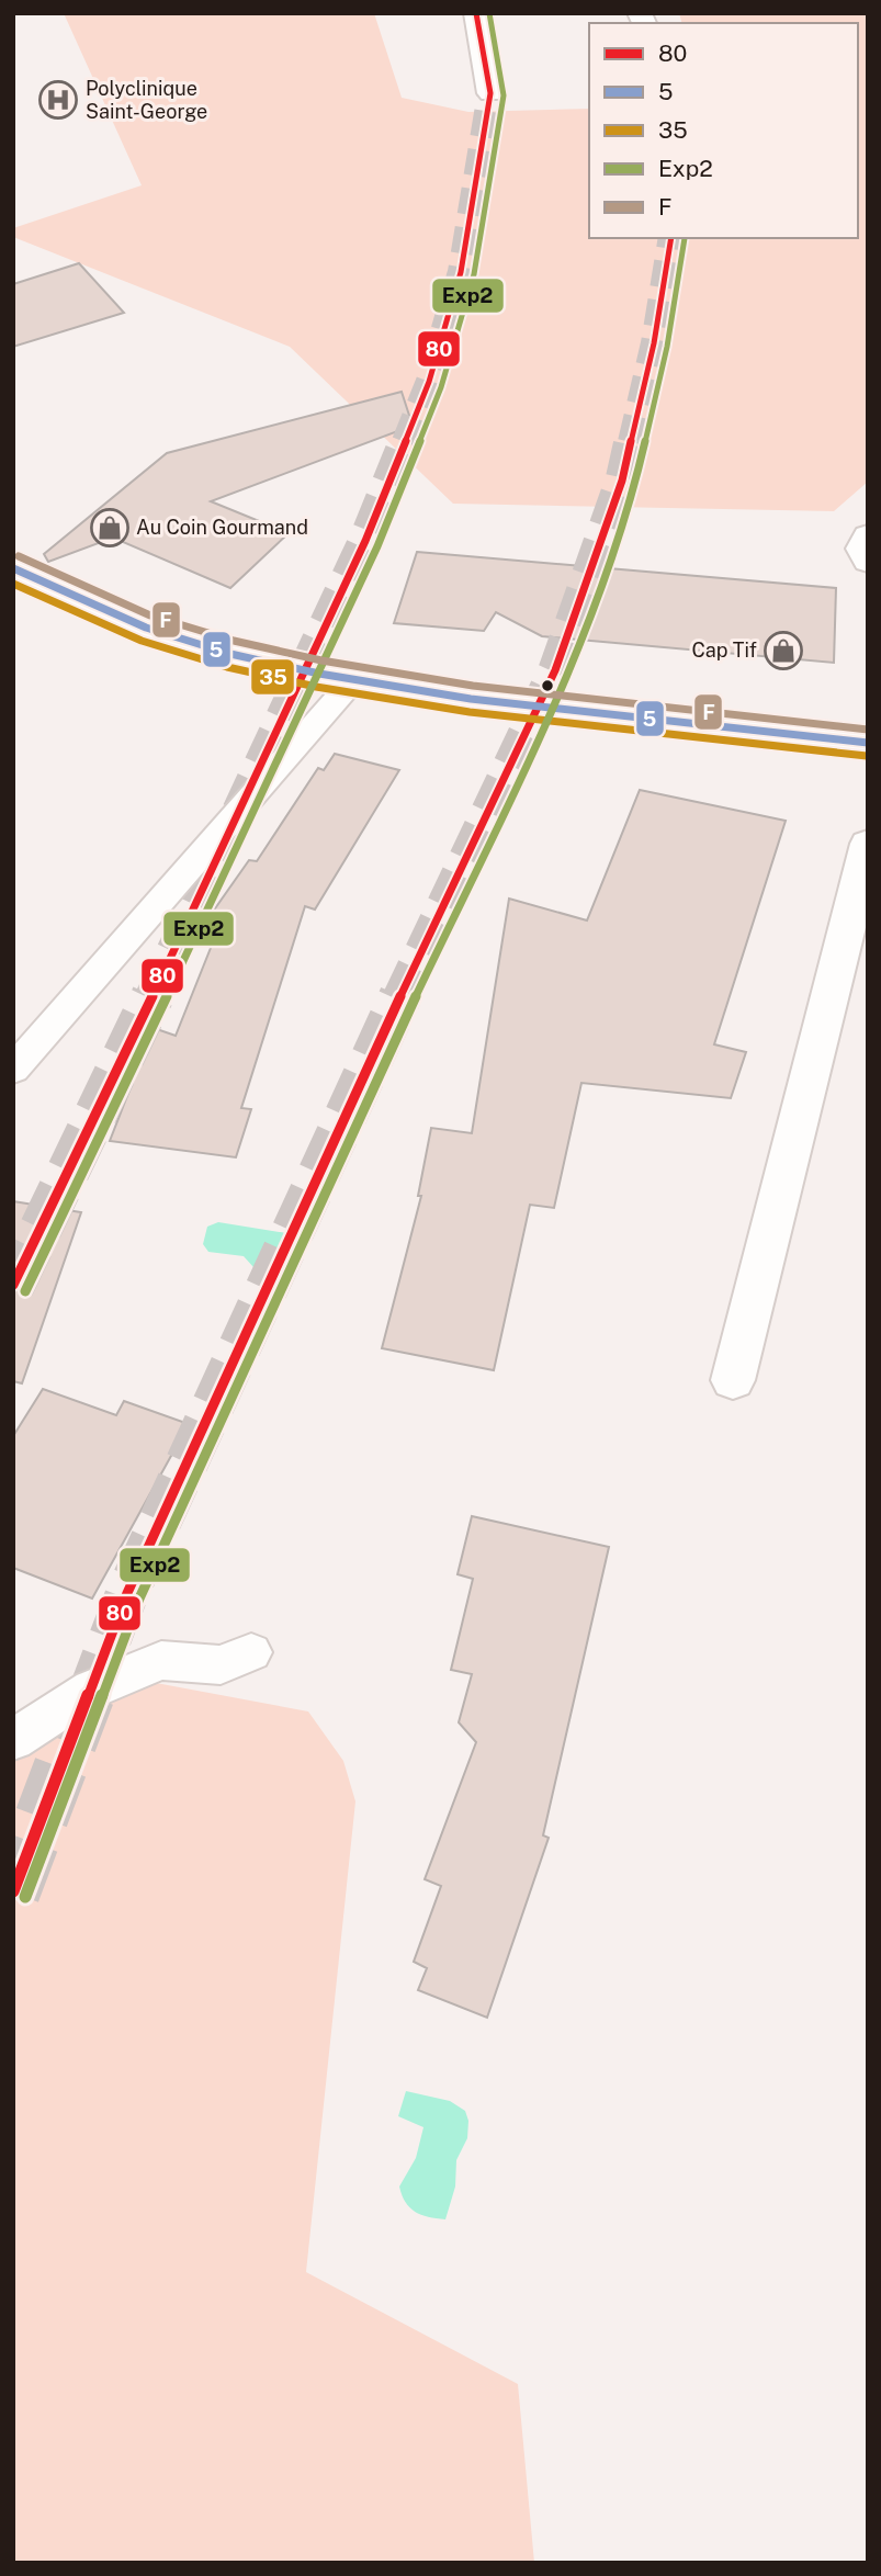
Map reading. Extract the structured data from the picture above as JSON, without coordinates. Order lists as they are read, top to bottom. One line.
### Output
{"places":{"hospital":["Polyclinique Saint-George"],"shop":["Au Coin Gourmand","Cap Tif"]},"lines":["transit line 80","transit line Exp2","transit line F","transit line 5","transit line 35"],"legend":["80","5","35","Exp2","F"]}
